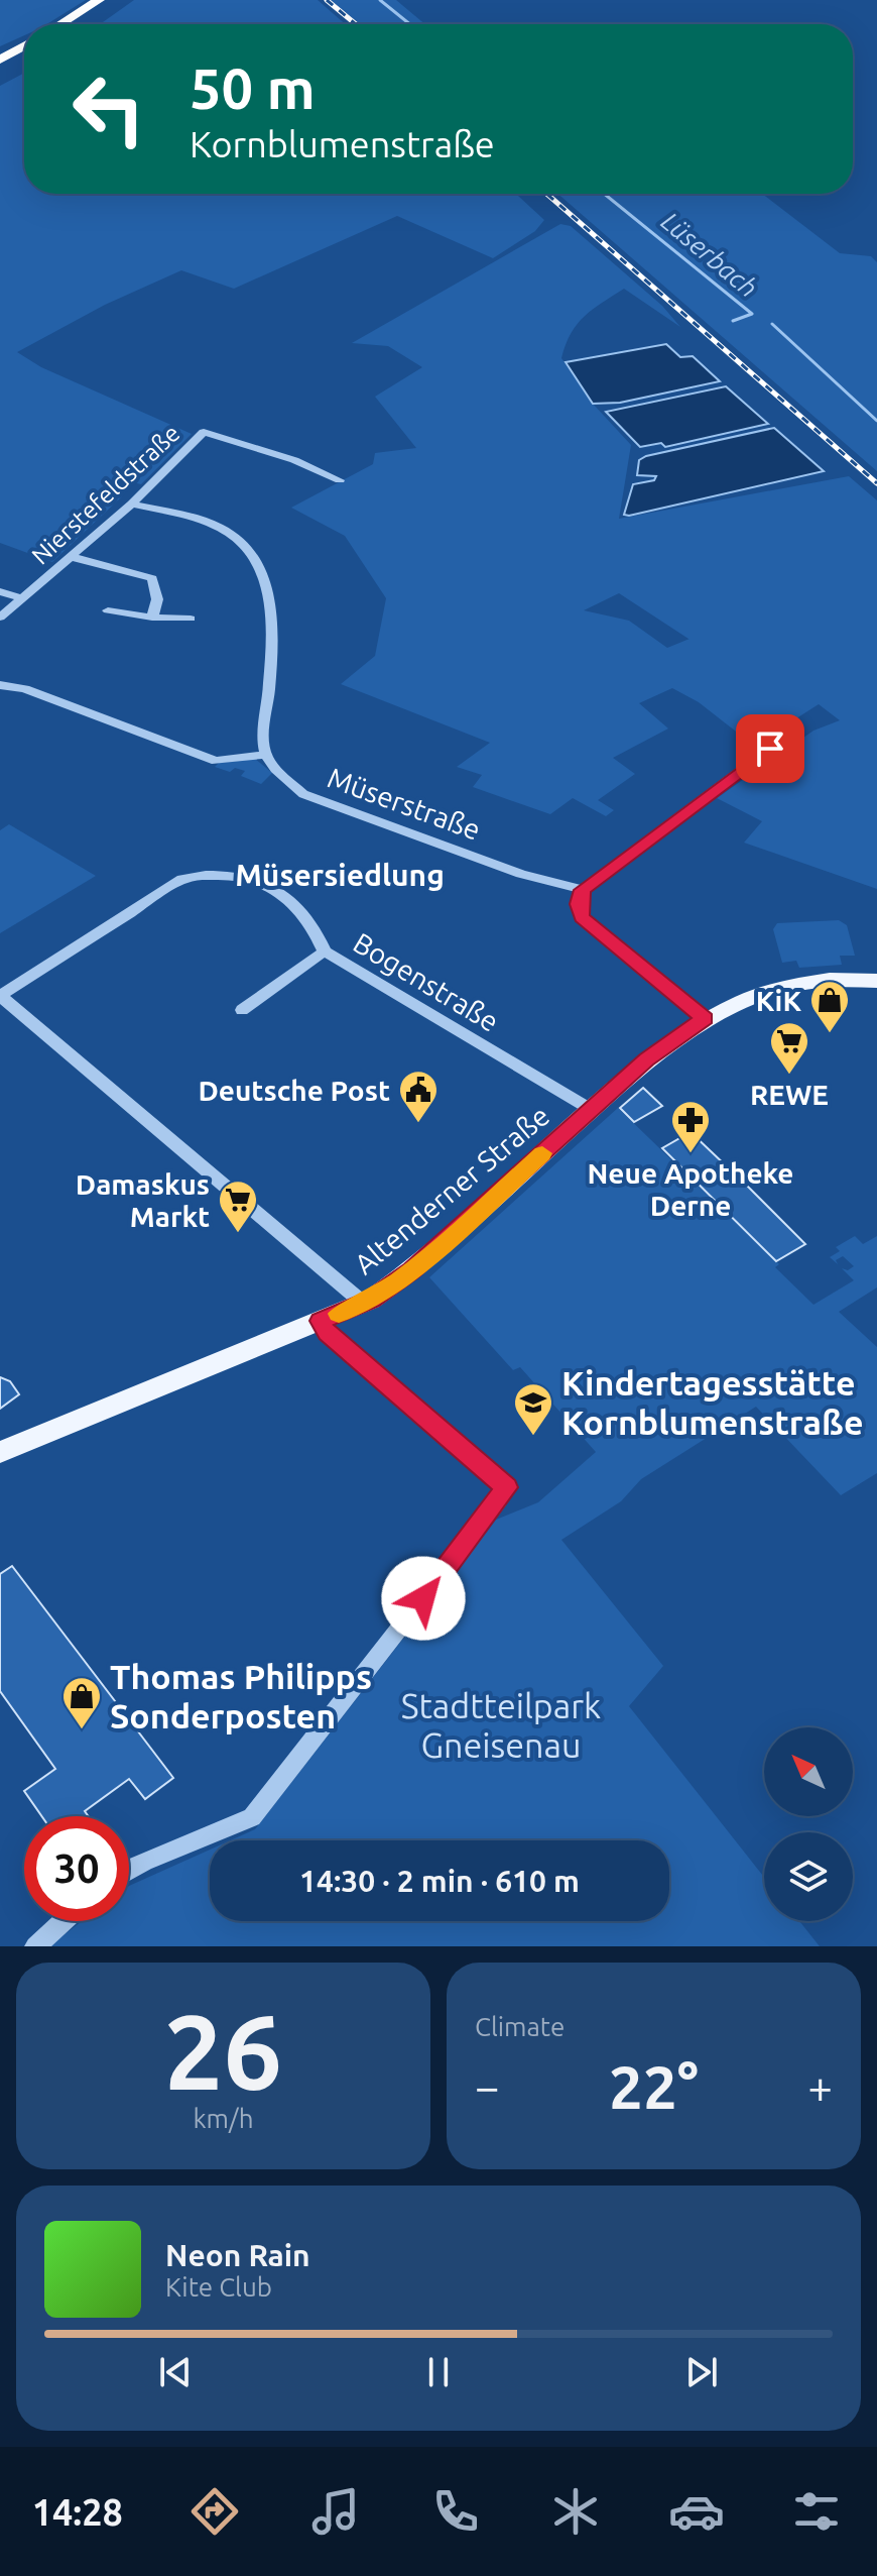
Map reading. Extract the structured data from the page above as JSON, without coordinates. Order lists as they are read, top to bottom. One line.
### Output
{"streets":{"main road":["Altenderner Straße"],"street":["Nierstefeldstraße","Müserstraße","Bogenstraße"]},"crossings":[["Bogenstraße","Altenderner Straße"]],"districts":["Müsersiedlung"],"water":["Lüserbach"],"parks":["Stadtteilpark Gneisenau"],"places":{"shop":["KiK","Thomas Philipps Sonderposten"],"supermarket":["REWE","Damaskus Markt"],"public building":["Deutsche Post"],"pharmacy":["Neue Apotheke Derne"],"school or university":["Kindertagesstätte Kornblumenstraße"]},"north":"top left","page":{"turn":["50 m","Kornblumenstraße"],"limit":"30","trip":"14:30 · 2 min · 610 m","tile":[["26","km/h"],"Climate"],"heat":["−","22°","+"],"song":["Neon Rain","Kite Club"],"tabs":"14:28"}}
